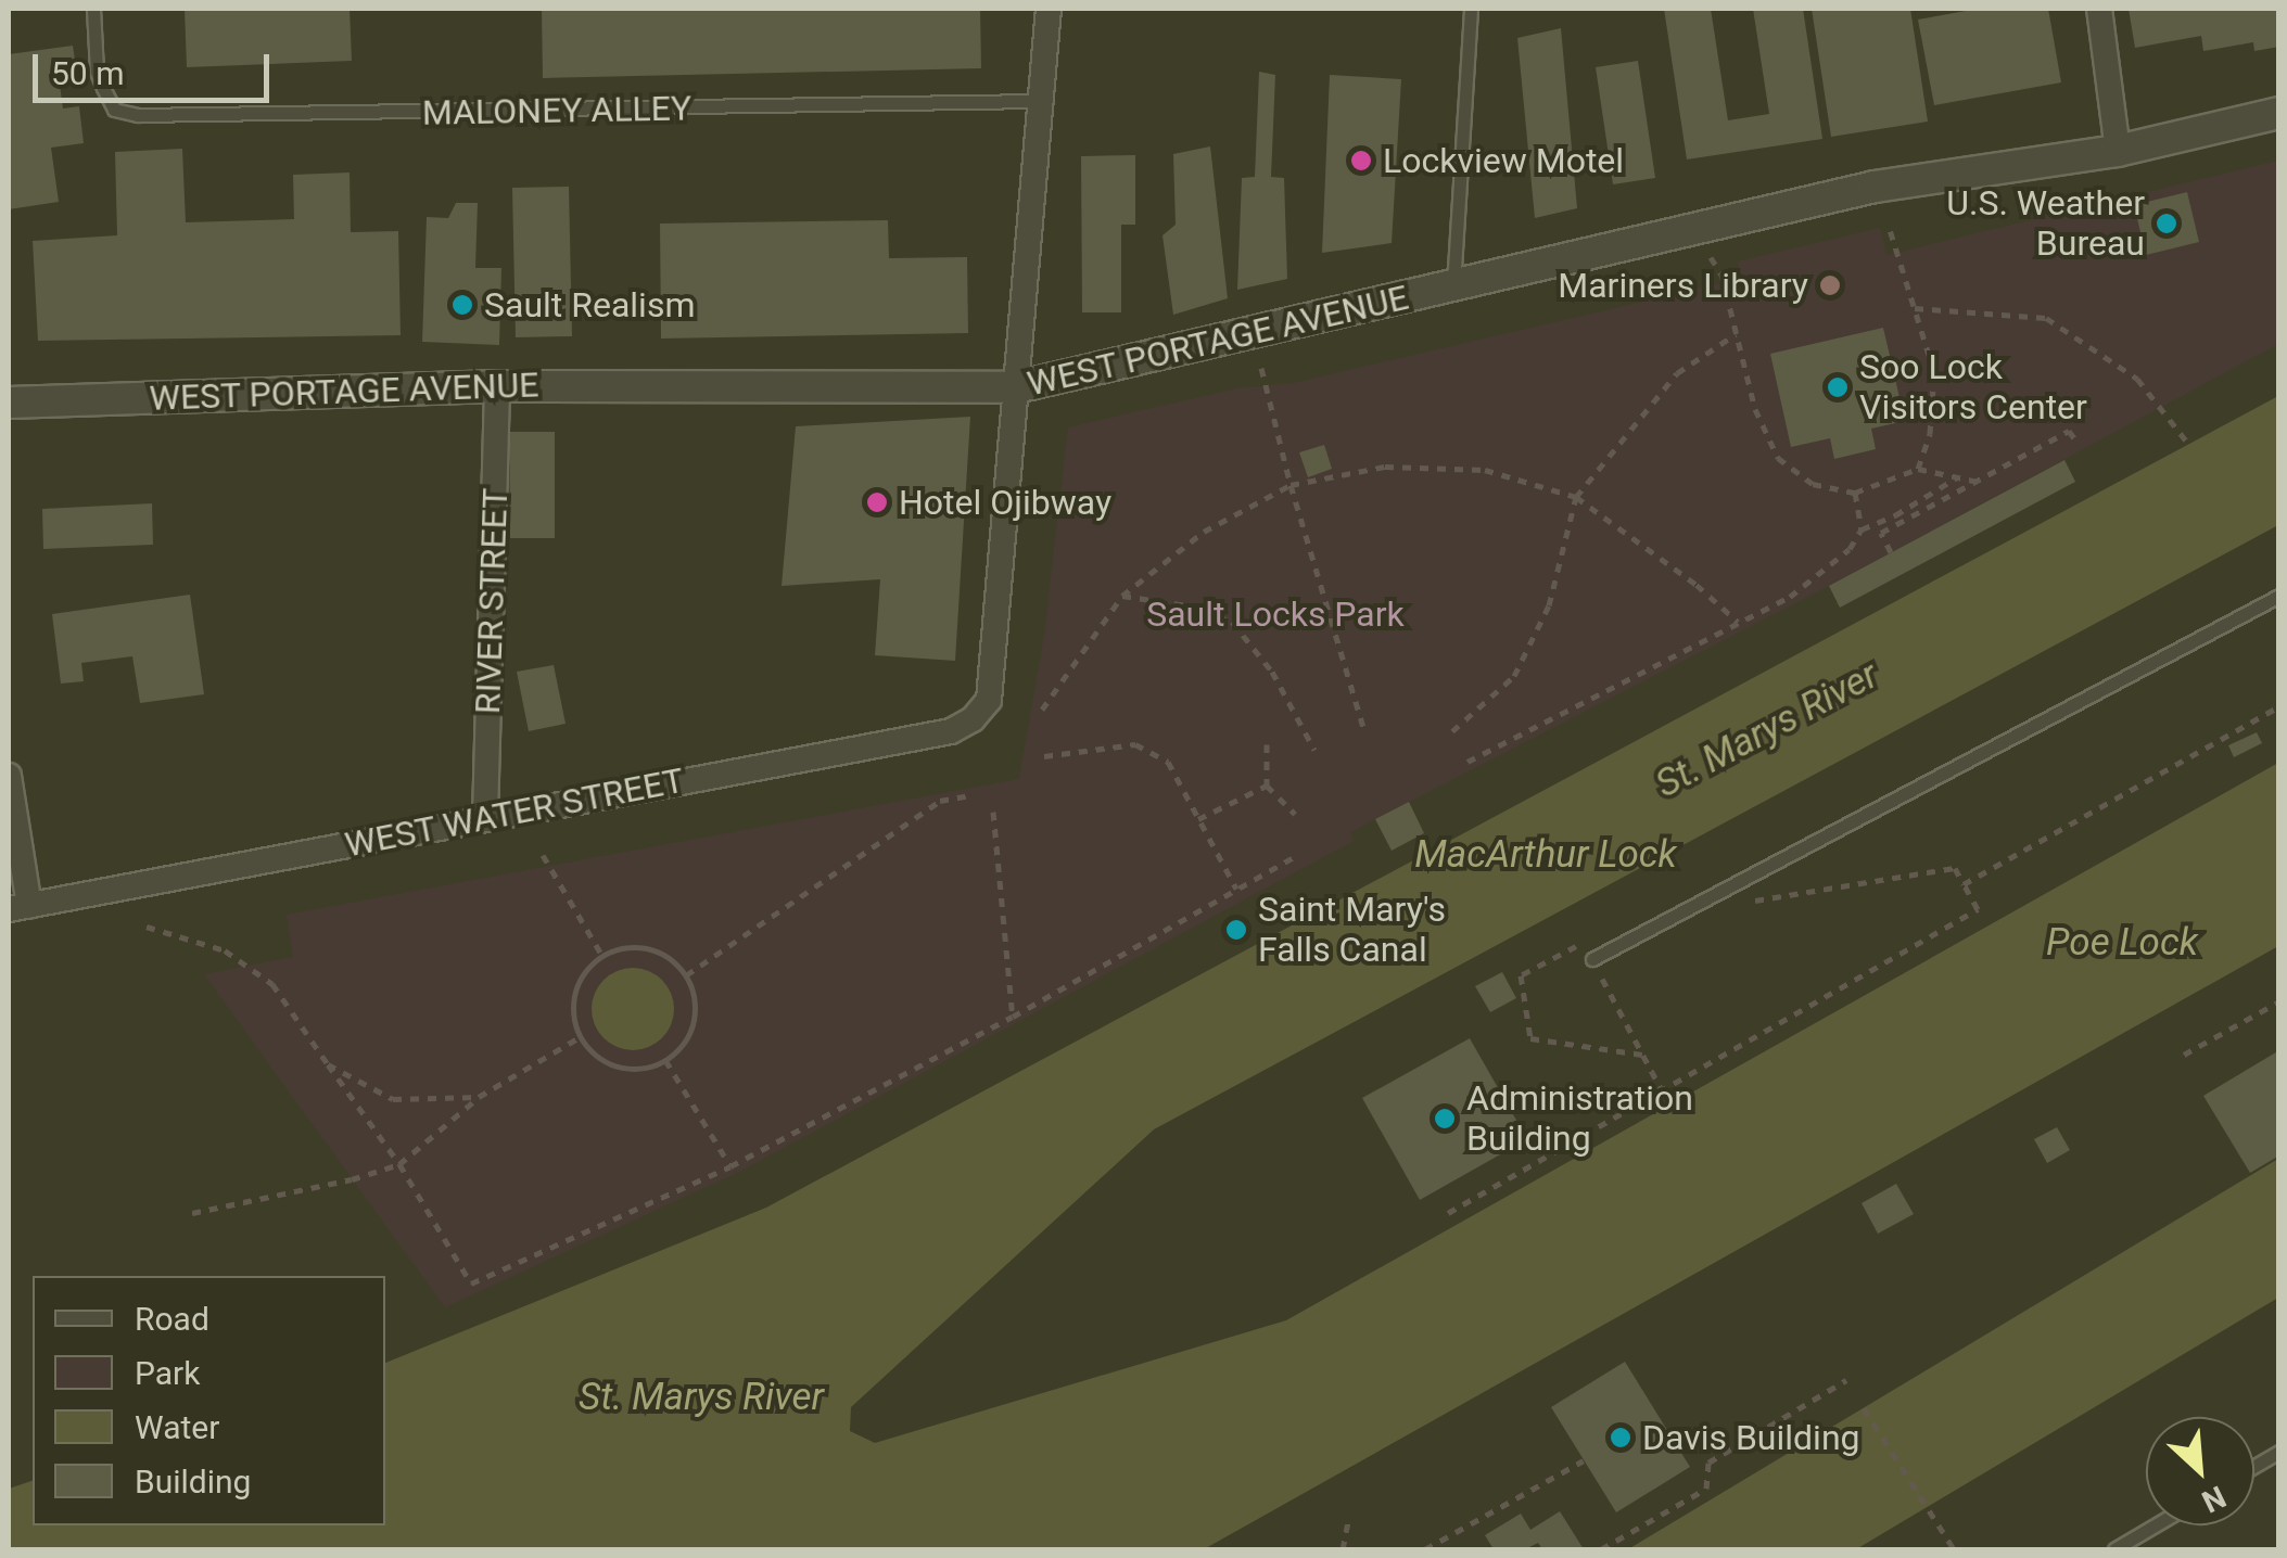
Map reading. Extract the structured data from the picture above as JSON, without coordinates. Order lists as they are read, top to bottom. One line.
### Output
{"streets":{"street":["WEST PORTAGE AVENUE","RIVER STREET","WEST WATER STREET"],"lane":["MALONEY ALLEY"]},"crossings":[["WEST PORTAGE AVENUE","RIVER STREET"],["WEST PORTAGE AVENUE","WEST WATER STREET"],["RIVER STREET","WEST WATER STREET"]],"water":["St. Marys River","MacArthur Lock","Poe Lock"],"parks":["Sault Locks Park"],"places":["Lockview Motel","U.S. Weather Bureau","Mariners Library","Sault Realism","Soo Lock Visitors Center","Hotel Ojibway","Saint Mary's Falls Canal","Administration Building","Davis Building"],"legend":["Road","Park","Water","Building"],"scale_bar":"50 m","north":"bottom right"}
